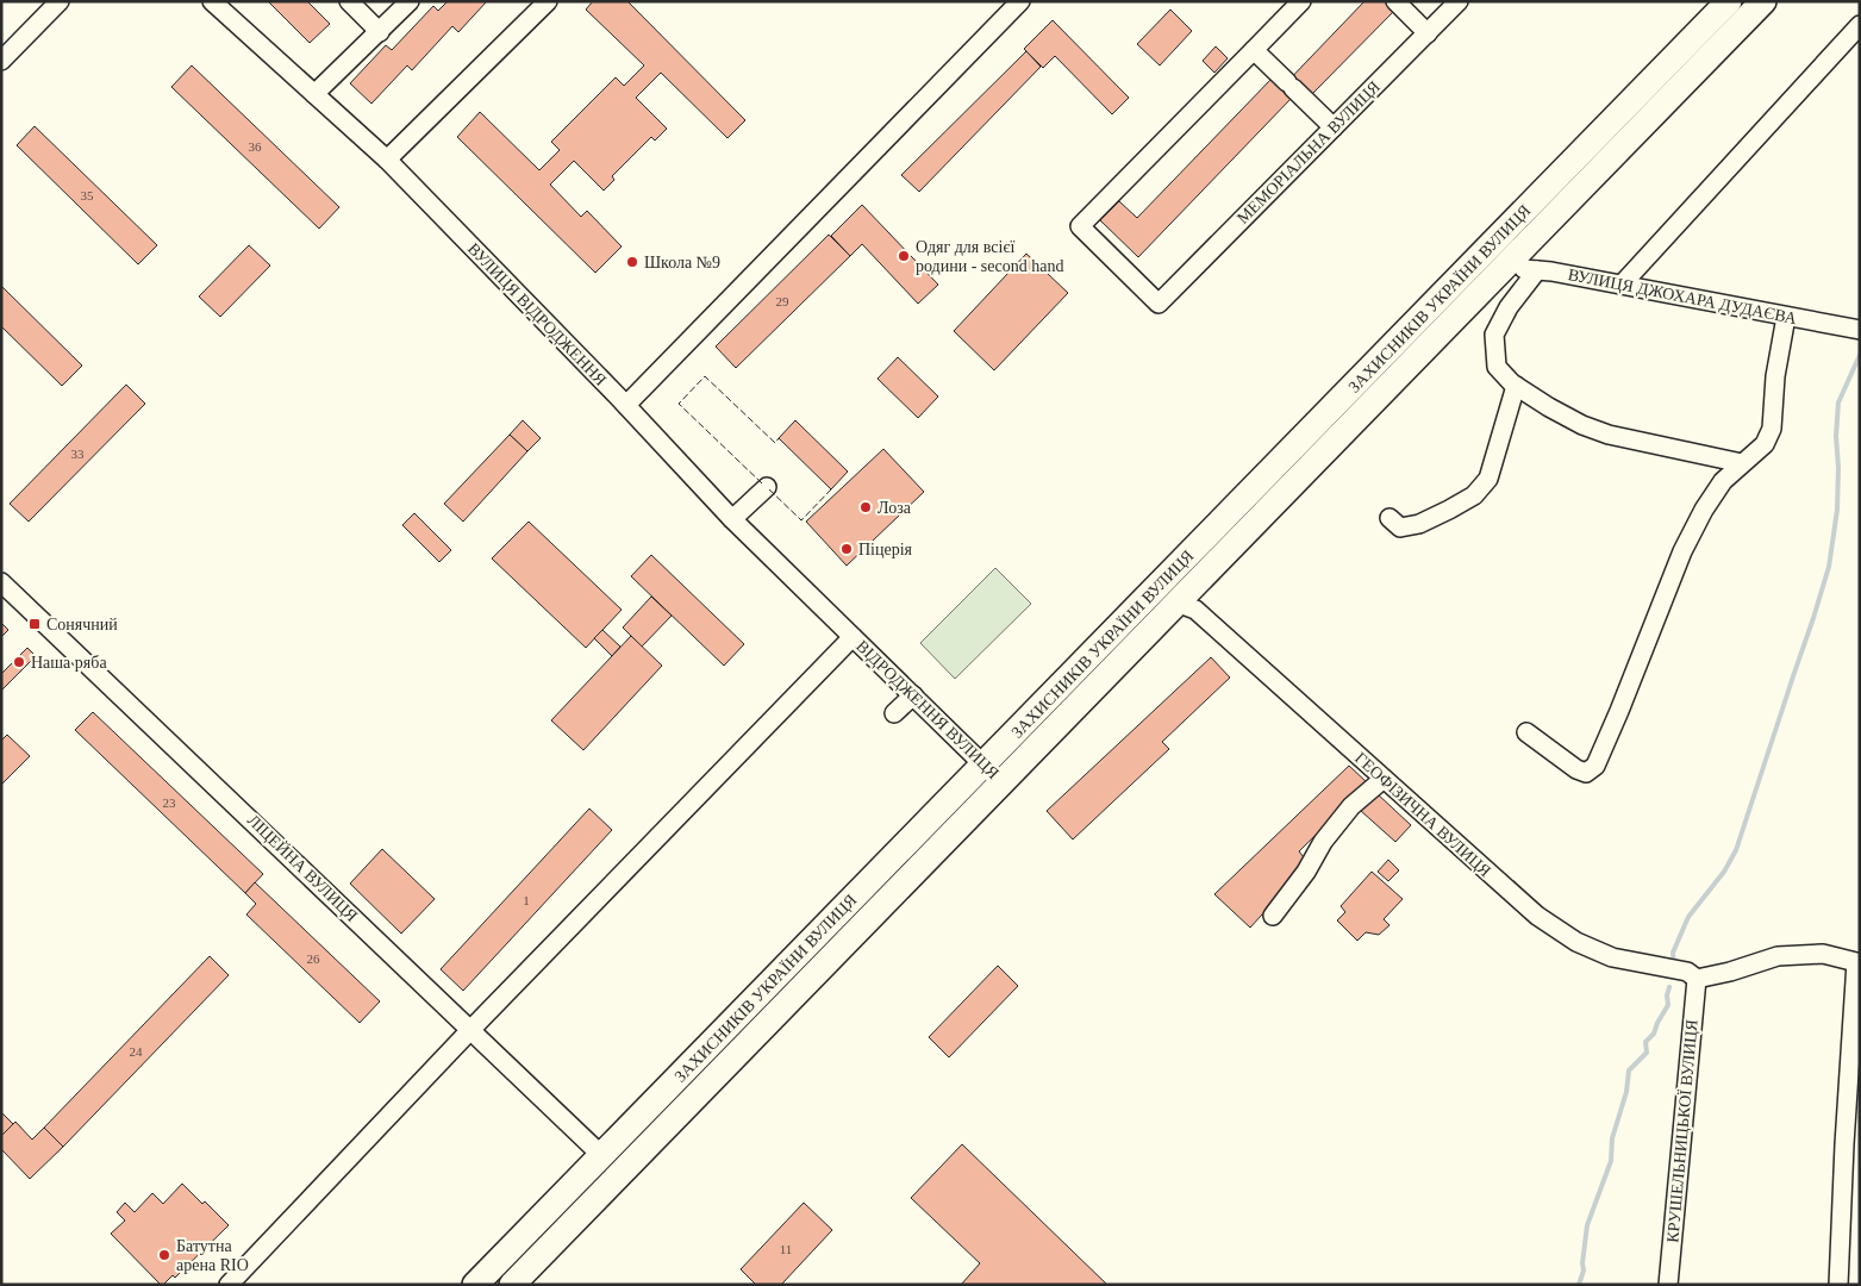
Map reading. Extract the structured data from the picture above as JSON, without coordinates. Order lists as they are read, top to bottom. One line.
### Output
{"streets":{"highway":["ЗАХИСНИКІВ УКРАЇНИ ВУЛИЦЯ"],"street":["МЕМОРІАЛЬНА ВУЛИЦЯ","ВУЛИЦЯ ДЖОХАРА ДУДАЄВА","ВУЛИЦЯ ВІДРОДЖЕННЯ","ВІДРОДЖЕННЯ ВУЛИЦЯ","ГЕОФІЗИЧНА ВУЛИЦЯ","ЛІЦЕЙНА ВУЛИЦЯ","КРУШЕЛЬНИЦЬКОЇ ВУЛИЦЯ"]},"crossings":[["ВУЛИЦЯ ДЖОХАРА ДУДАЄВА","ЗАХИСНИКІВ УКРАЇНИ ВУЛИЦЯ"],["ЗАХИСНИКІВ УКРАЇНИ ВУЛИЦЯ","ВІДРОДЖЕННЯ ВУЛИЦЯ"],["ЗАХИСНИКІВ УКРАЇНИ ВУЛИЦЯ","ГЕОФІЗИЧНА ВУЛИЦЯ"],["ЗАХИСНИКІВ УКРАЇНИ ВУЛИЦЯ","ЛІЦЕЙНА ВУЛИЦЯ"],["ВУЛИЦЯ ВІДРОДЖЕННЯ","ВІДРОДЖЕННЯ ВУЛИЦЯ"],["ГЕОФІЗИЧНА ВУЛИЦЯ","КРУШЕЛЬНИЦЬКОЇ ВУЛИЦЯ"]],"places":{"other":["Одяг для всієї родини - second hand","Школа №9","Лоза","Піцерія","Наша ряба","Батутна арена RIO"],"transit":["Сонячний"]},"house_numbers":["36","35","29","33","23","1","26","24","11"]}
